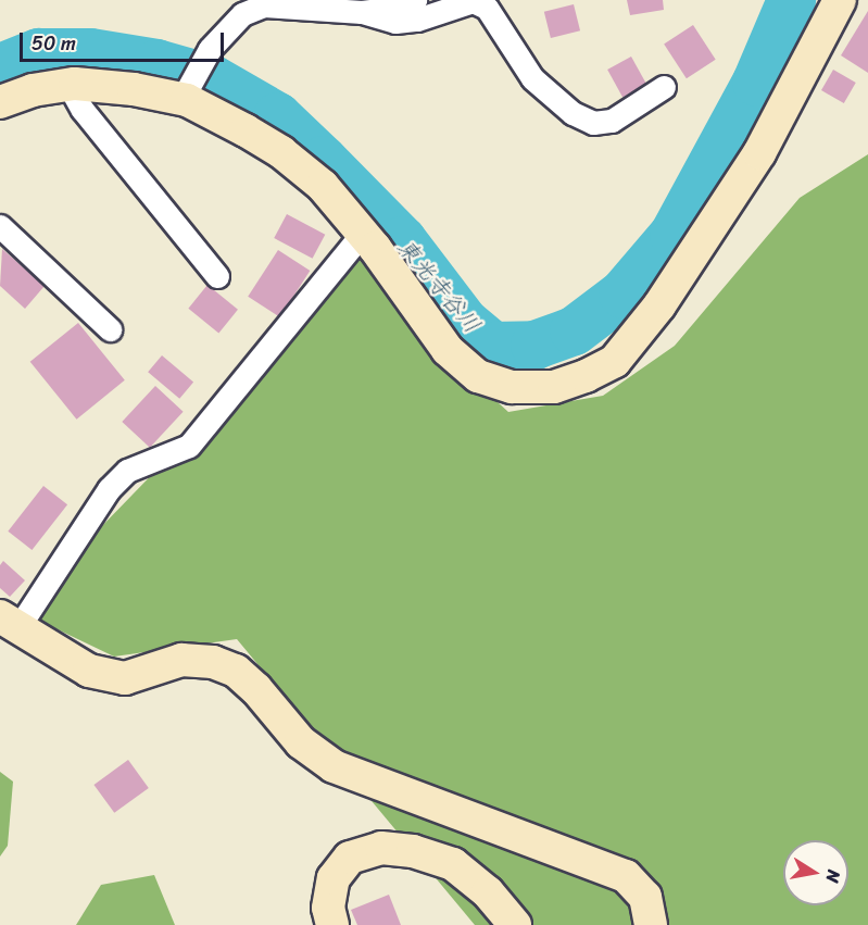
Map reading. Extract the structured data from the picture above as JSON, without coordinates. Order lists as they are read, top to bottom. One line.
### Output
{"water":["東光寺谷川"],"scale_bar":"50 m","north":"right"}
